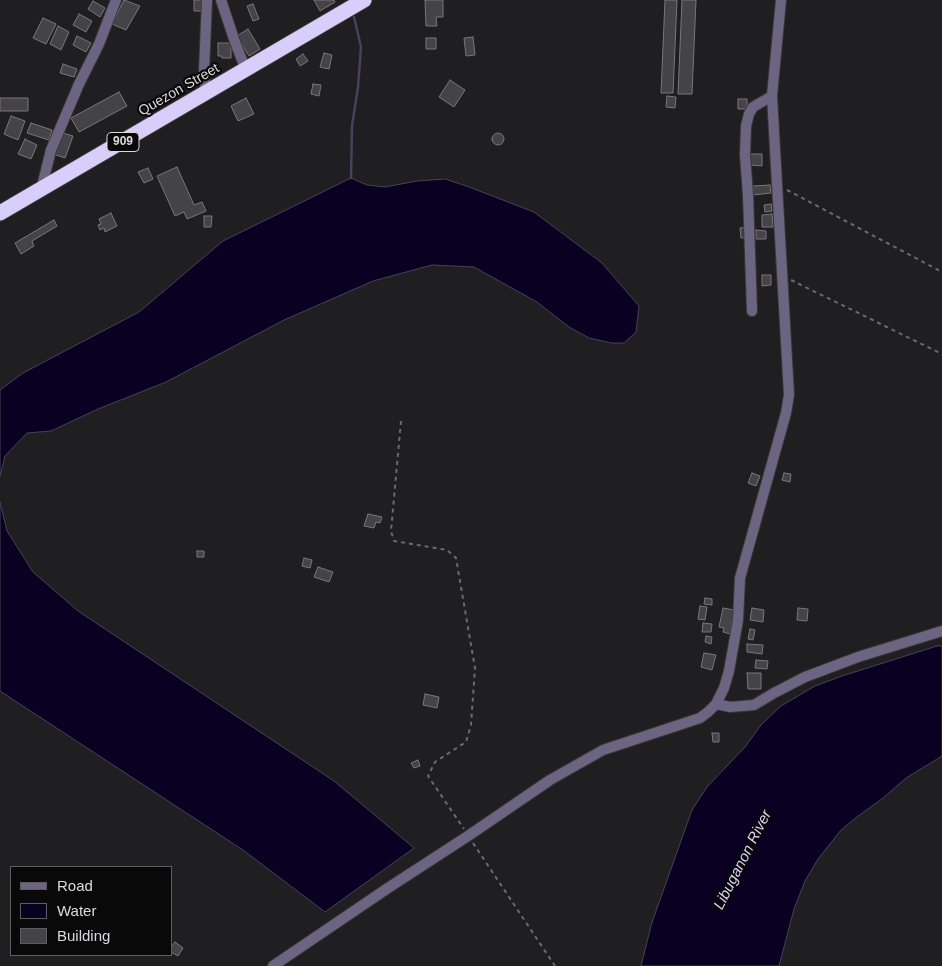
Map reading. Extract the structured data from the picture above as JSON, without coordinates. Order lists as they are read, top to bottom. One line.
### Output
{"streets":{"highway":["Quezon Street","909"]},"crossings":[["Quezon Street","909"]],"water":["Libuganon River"],"legend":["Road","Water","Building"]}
